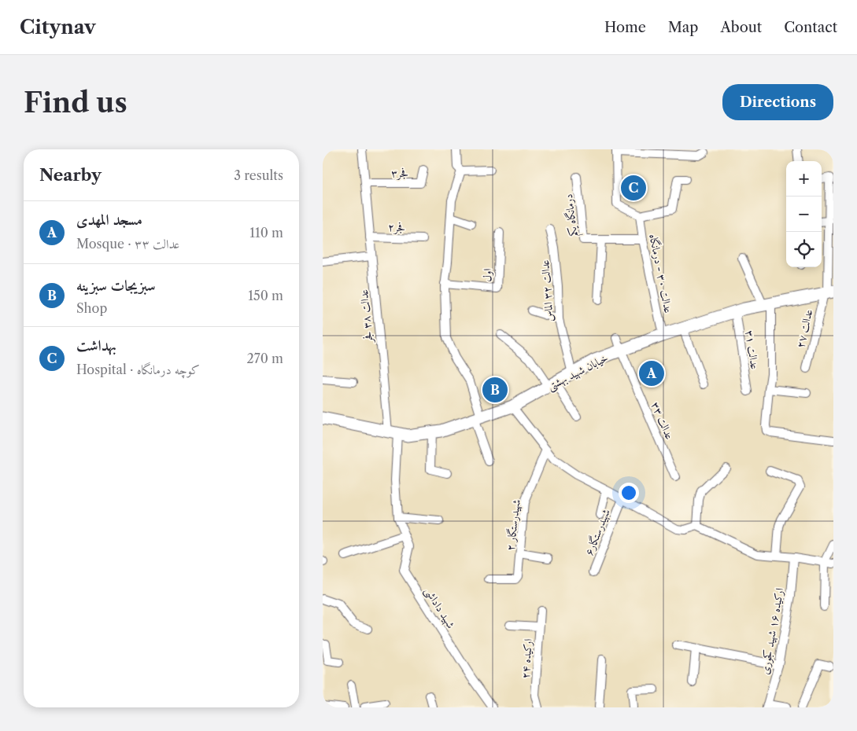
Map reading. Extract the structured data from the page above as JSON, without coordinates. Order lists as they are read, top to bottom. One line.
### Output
{"streets":{"main road":["خیابان شهید بهشتی"],"street":["فجر۳","درمانگاه یکم","فجر۲","عدالت ۳۰ - درمانگاه","اول","عدالت ۳۲ الماس","عدالت ۳۸ فجر","عدالت ۲۷","عدالت ۳۱","عدالت ۳۳","شهیدرستگار ۲","شهیدرستگار۶","شهید داداشی","ارکیده ۱۶ شهید کجوری","ارکیده ۲۴"]},"crossings":[["فجر۳","عدالت ۳۸ فجر"],["درمانگاه یکم","عدالت ۳۰ - درمانگاه"],["فجر۲","عدالت ۳۸ فجر"],["عدالت ۳۰ - درمانگاه","خیابان شهید بهشتی"],["عدالت ۳۲ الماس","خیابان شهید بهشتی"],["عدالت ۳۸ فجر","خیابان شهید بهشتی"],["عدالت ۳۸ فجر","شهید داداشی"],["عدالت ۲۷","خیابان شهید بهشتی"],["عدالت ۳۱","خیابان شهید بهشتی"],["خیابان شهید بهشتی","عدالت ۳۳"]],"page":{"header":"Citynav","nav":["Home","Map","About","Contact"],"buttons":"Directions","title":"Find us","heading":["Nearby","3 results"],"map_buttons":["+","−"],"pins":["C","A","B"],"list":[{"mark":"A","name":"مسجد المهدی","note":"Mosque · عدالت ۳۳","value":"110 m"},{"mark":"B","name":"سبزیجات سبزینه","note":"Shop","value":"150 m"},{"mark":"C","name":"بهداشت","note":"Hospital · کوچه درمانگاه","value":"270 m"}]}}
